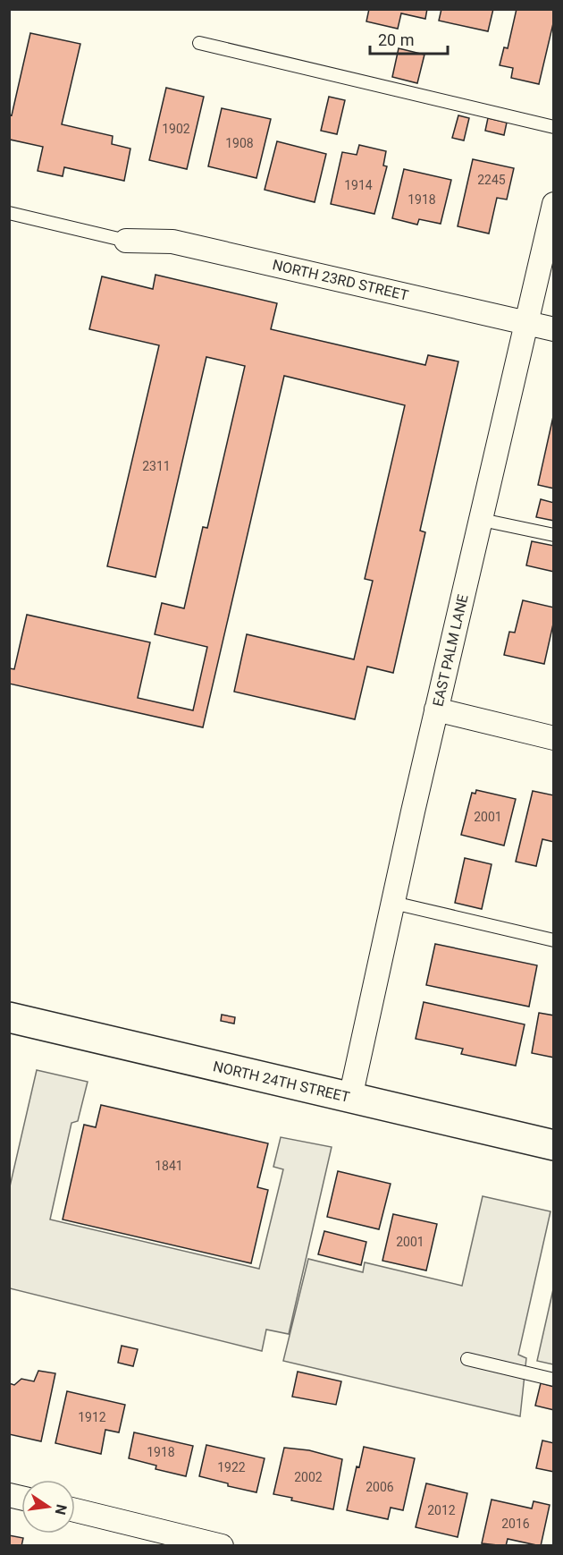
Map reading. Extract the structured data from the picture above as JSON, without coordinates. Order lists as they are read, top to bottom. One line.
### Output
{"streets":{"main road":["NORTH 24TH STREET"],"street":["NORTH 23RD STREET","EAST PALM LANE"]},"crossings":[["NORTH 23RD STREET","EAST PALM LANE"],["EAST PALM LANE","NORTH 24TH STREET"]],"house_numbers":["1902","1908","2245","1914","1918","2311","2001","1841","2001","1912","1918","1922","2002","2006","2012","2016"],"scale_bar":"20 m","north":"right"}
